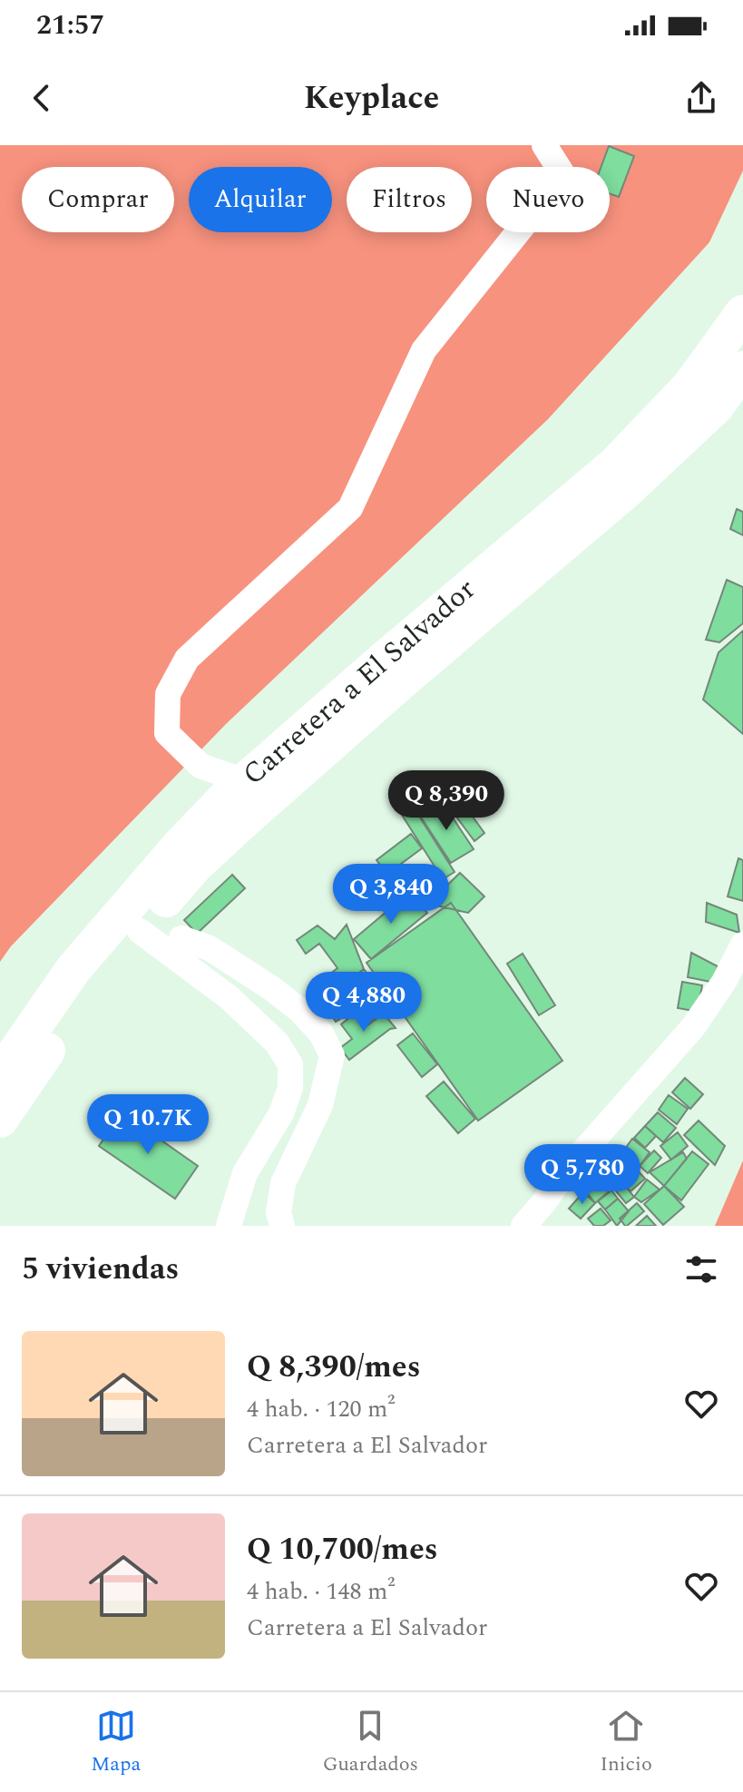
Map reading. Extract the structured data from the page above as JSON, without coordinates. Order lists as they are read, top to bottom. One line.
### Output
{"streets":{"highway":["Carretera a El Salvador"]},"page":{"status":"21:57","header":"Keyplace","chip":["Comprar","Alquilar","Filtros","Nuevo"],"price":["Q 8,390","Q 3,840","Q 4,880","Q 10.7K","Q 5,780"],"heading":"5 viviendas","list":[{"name":"Q 8,390/mes","note":"4 hab. · 120 m² · Carretera a El Salvador"},{"name":"Q 10,700/mes","note":"4 hab. · 148 m² · Carretera a El Salvador"}],"tabs":["Mapa","Guardados","Inicio"]}}
